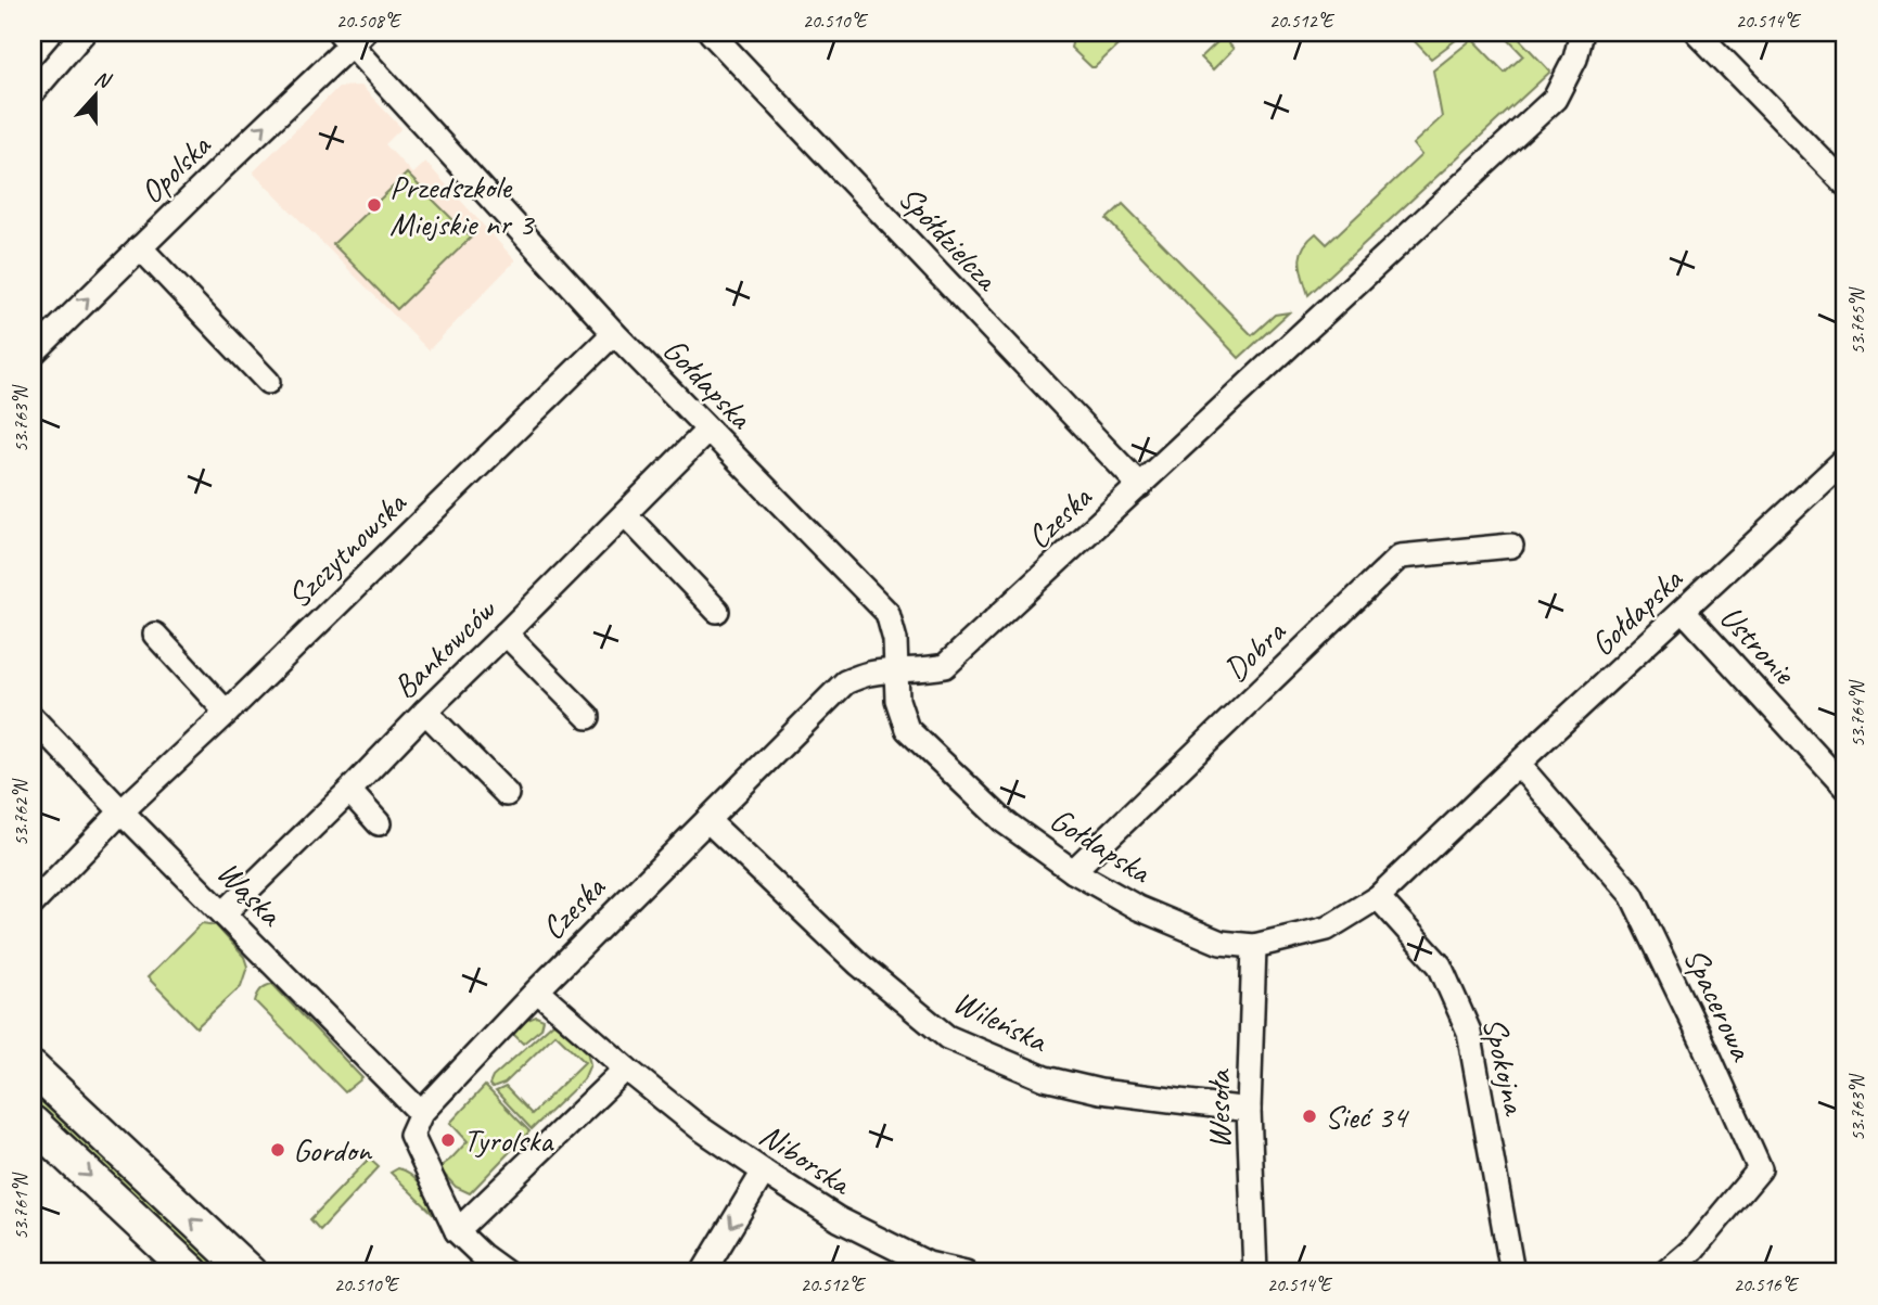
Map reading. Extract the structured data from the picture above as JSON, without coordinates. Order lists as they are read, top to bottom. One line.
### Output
{"streets":{"street":["Opolska","Spółdzielcza","Gołdapska","Czeska","Szczytnowska","Ustronie","Bankowców","Dobra","Wąska","Spacerowa","Wileńska","Spokojna","Wesoła","Niborska"]},"crossings":[["Opolska","Gołdapska"],["Spółdzielcza","Czeska"],["Gołdapska","Czeska"],["Gołdapska","Szczytnowska"],["Gołdapska","Ustronie"],["Gołdapska","Bankowców"],["Gołdapska","Dobra"],["Gołdapska","Spacerowa"],["Gołdapska","Spokojna"],["Gołdapska","Wesoła"],["Czeska","Wąska"],["Czeska","Wileńska"],["Czeska","Niborska"],["Szczytnowska","Wąska"],["Bankowców","Wąska"],["Wileńska","Wesoła"]],"one_way":["Opolska"],"places":["Przedszkole Miejskie nr 3","Sieć 34","Tyrolska","Gordon"],"north":"top","coordinates":["20.508°E","20.510°E","20.512°E","20.514°E","53.765°N","53.763°N","53.764°N","53.762°N","53.761°N","20.516°E"]}
